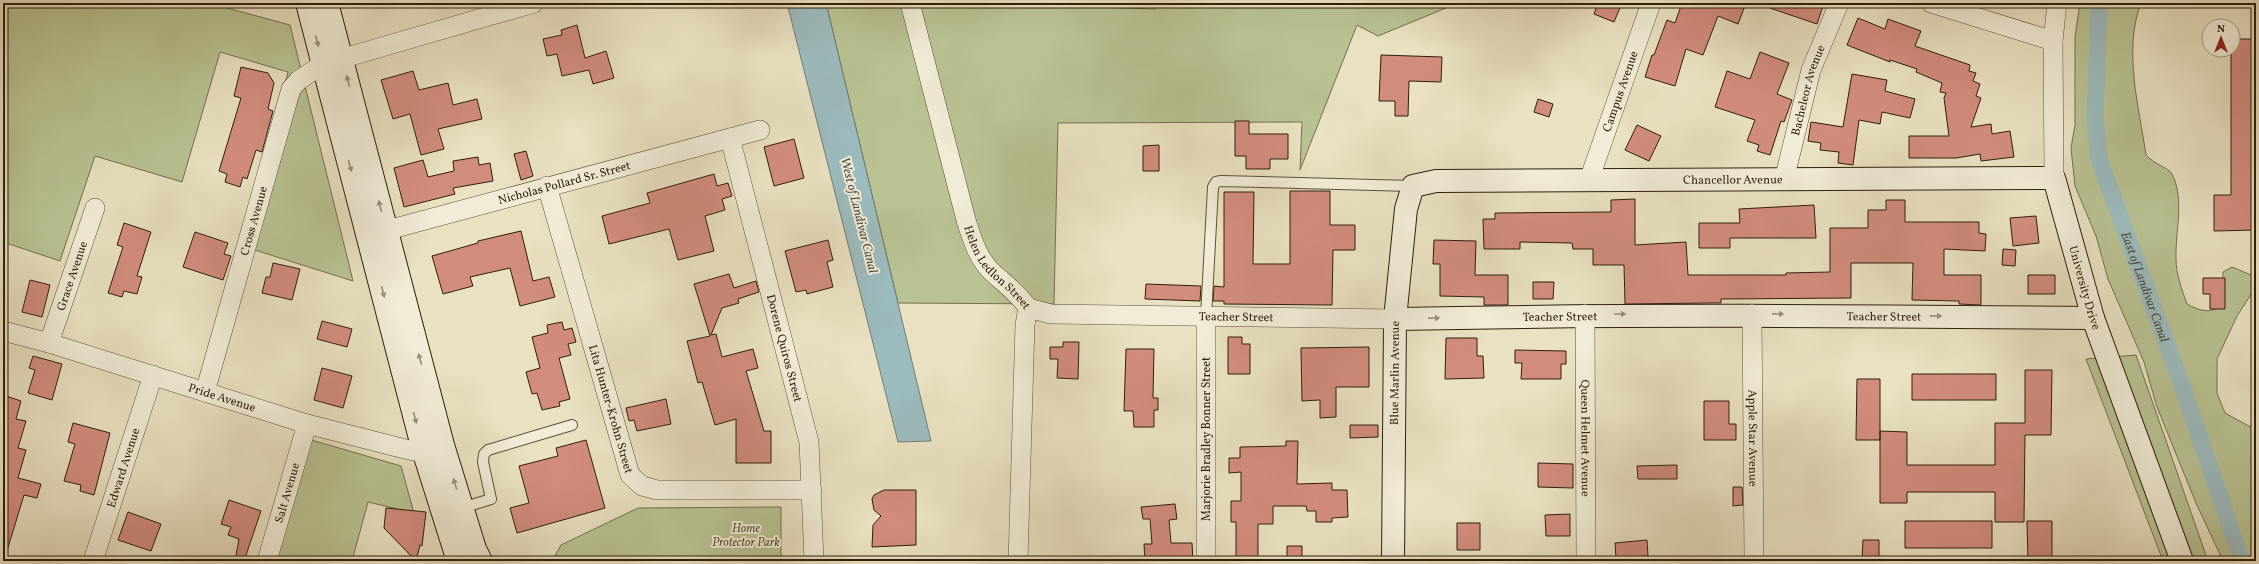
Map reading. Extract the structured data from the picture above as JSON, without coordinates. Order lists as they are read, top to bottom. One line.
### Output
{"streets":{"street":["Campus Avenue","Bacheleor Avenue","Chancellor Avenue","Nicholas Pollard Sr. Street","Cross Avenue","Helen Ledlon Street","Grace Avenue","University Drive","Teacher Street","Dorene Quiros Street","Blue Marlin Avenue","Pride Avenue","Lita Hunter-Krohn Street","Queen Helmet Avenue","Apple Star Avenue","Marjorie Bradley Bonner Street","Edward Avenue","Salt Avenue"]},"crossings":[["Campus Avenue","Chancellor Avenue"],["Bacheleor Avenue","Chancellor Avenue"],["Chancellor Avenue","University Drive"],["Chancellor Avenue","Blue Marlin Avenue"],["Nicholas Pollard Sr. Street","Dorene Quiros Street"],["Nicholas Pollard Sr. Street","Lita Hunter-Krohn Street"],["Cross Avenue","Pride Avenue"],["Helen Ledlon Street","Teacher Street"],["Grace Avenue","Pride Avenue"],["University Drive","Teacher Street"],["Teacher Street","Blue Marlin Avenue"],["Teacher Street","Queen Helmet Avenue"],["Teacher Street","Apple Star Avenue"],["Teacher Street","Marjorie Bradley Bonner Street"],["Dorene Quiros Street","Lita Hunter-Krohn Street"],["Pride Avenue","Edward Avenue"],["Pride Avenue","Salt Avenue"]],"one_way":["Teacher Street"],"water":["West of Landivar Canal","East of Landivar Canal"],"parks":["Home Protector Park"],"north":"top"}
